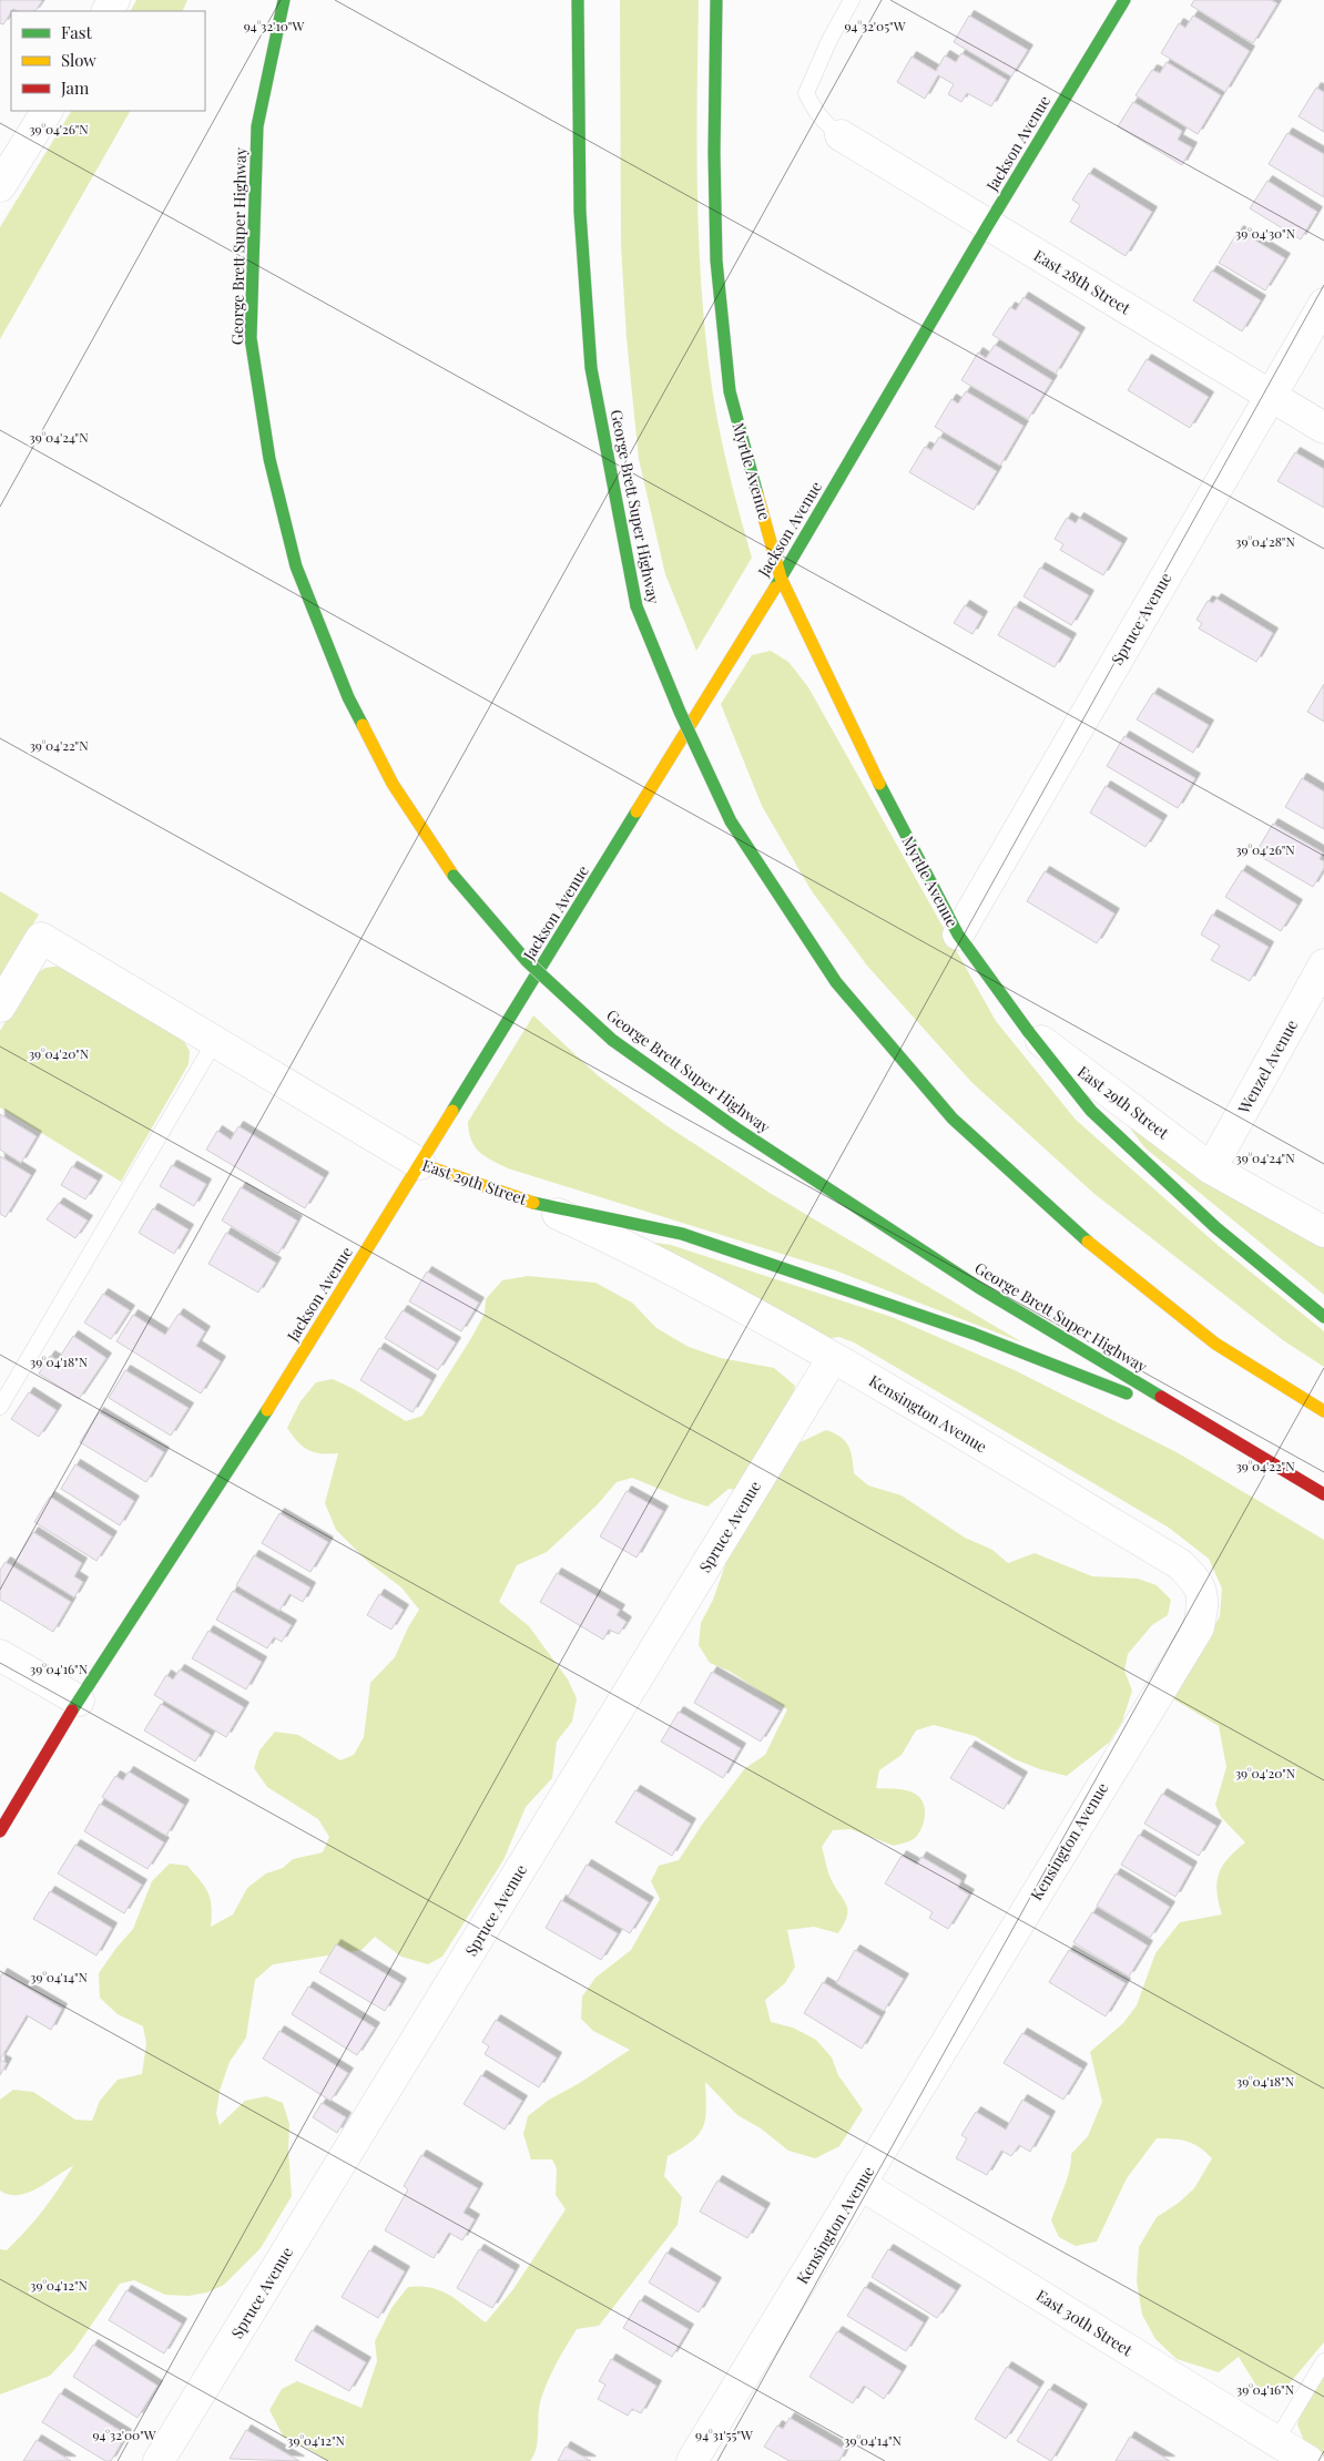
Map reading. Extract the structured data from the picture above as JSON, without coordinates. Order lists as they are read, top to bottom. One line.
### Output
{"streets":{"main road":["Jackson Avenue","George Brett Super Highway","Myrtle Avenue","East 29th Street"],"street":["East 28th Street","Spruce Avenue","Wenzel Avenue","Kensington Avenue","East 30th Street"]},"crossings":[["Jackson Avenue","East 28th Street"],["Jackson Avenue","Myrtle Avenue"],["Jackson Avenue","East 29th Street"],["East 28th Street","Spruce Avenue"],["Myrtle Avenue","Spruce Avenue"],["Myrtle Avenue","East 29th Street"],["Spruce Avenue","East 29th Street"],["Spruce Avenue","Kensington Avenue"],["Wenzel Avenue","East 29th Street"],["East 29th Street","Kensington Avenue"],["Kensington Avenue","East 30th Street"]],"legend":["Fast","Slow","Jam"],"coordinates":["94°32'10\"W","94°32'05\"W","39°04'26\"N","39°04'30\"N","39°04'24\"N","39°04'28\"N","39°04'22\"N","39°04'20\"N","39°04'18\"N","39°04'16\"N","39°04'14\"N","39°04'12\"N","94°32'00\"W","94°31'55\"W"]}
